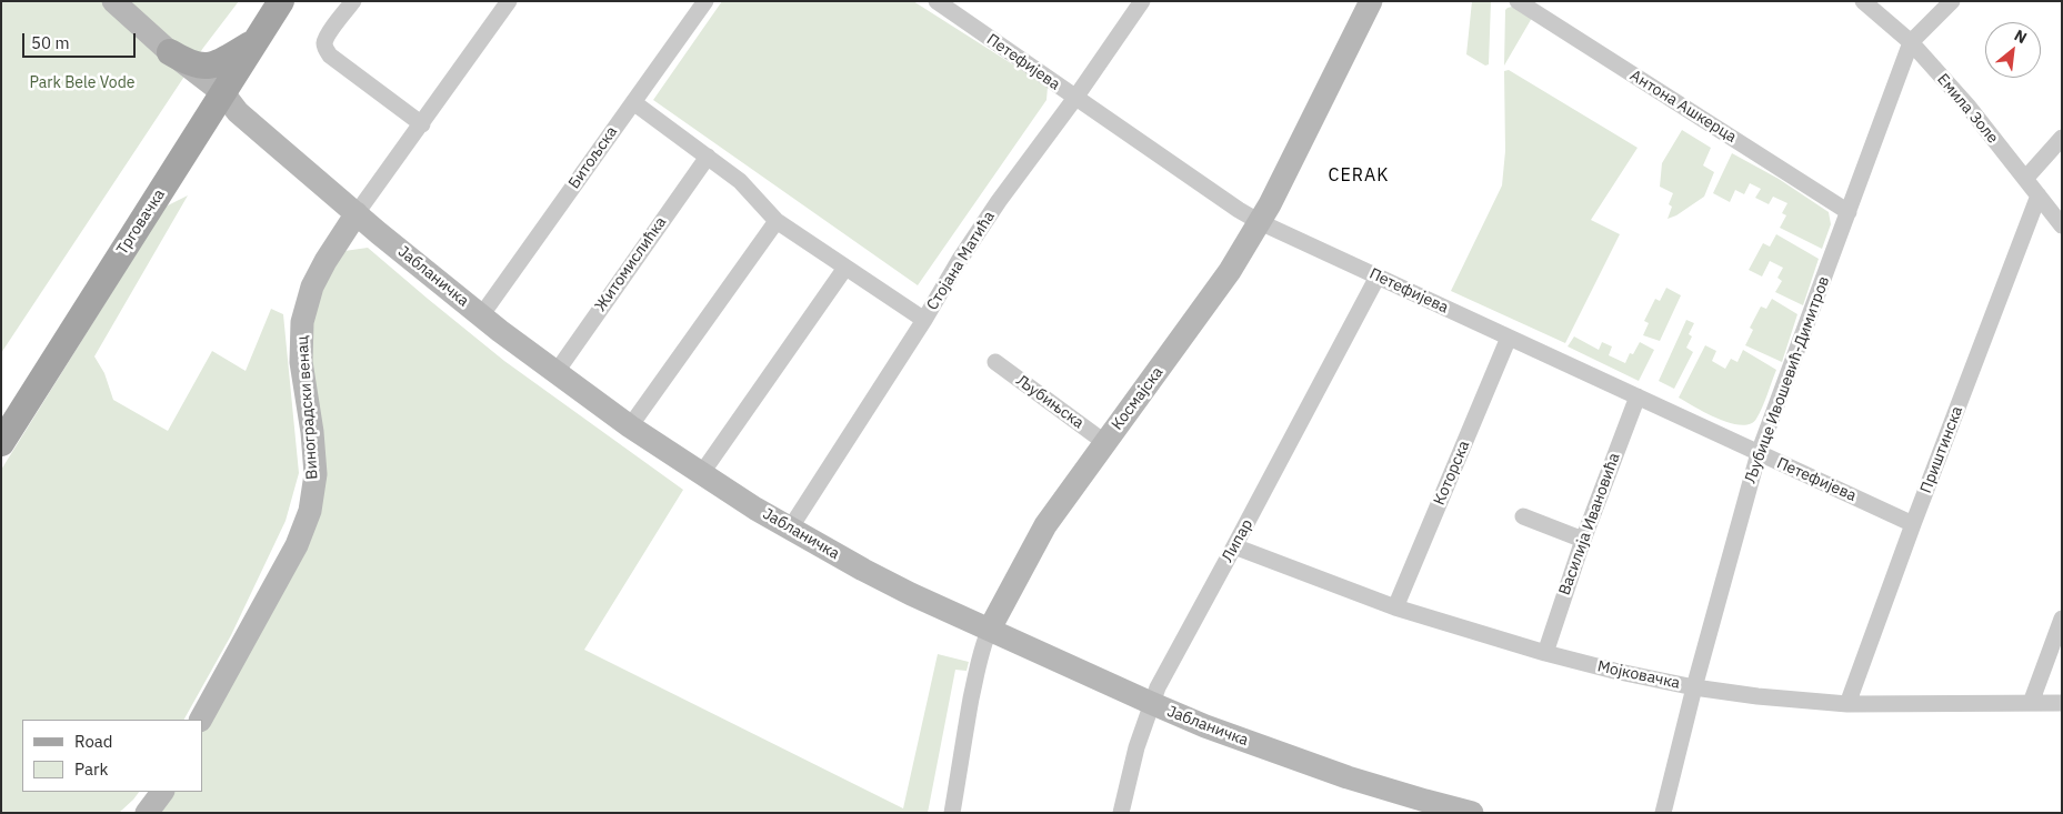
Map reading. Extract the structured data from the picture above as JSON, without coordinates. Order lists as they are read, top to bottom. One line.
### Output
{"streets":{"main road":["Трговачка"],"street":["Петефијева","Антона Ашкерца","Емила Золе","Битољска","Стојана Матића","Житомислићка","Јабланичка","Љубице Ивошевић-Димитров","Космајска","Љубињска","Виноградски венац","Приштинска","Которска","Василија Ивановића","Липар","Мојковачка"]},"crossings":[["Петефијева","Стојана Матића"],["Петефијева","Љубице Ивошевић-Димитров"],["Петефијева","Космајска"],["Петефијева","Приштинска"],["Петефијева","Которска"],["Петефијева","Василија Ивановића"],["Петефијева","Липар"],["Антона Ашкерца","Љубице Ивошевић-Димитров"],["Емила Золе","Љубице Ивошевић-Димитров"],["Емила Золе","Приштинска"],["Битољска","Јабланичка"],["Трговачка","Јабланичка"],["Стојана Матића","Јабланичка"],["Житомислићка","Јабланичка"],["Јабланичка","Космајска"],["Јабланичка","Виноградски венац"],["Јабланичка","Липар"],["Љубице Ивошевић-Димитров","Мојковачка"],["Космајска","Љубињска"],["Приштинска","Мојковачка"],["Которска","Мојковачка"],["Василија Ивановића","Мојковачка"],["Липар","Мојковачка"]],"districts":["CERAK"],"parks":["Park Bele Vode"],"legend":["Road","Park"],"scale_bar":"50 m","north":"top right"}
